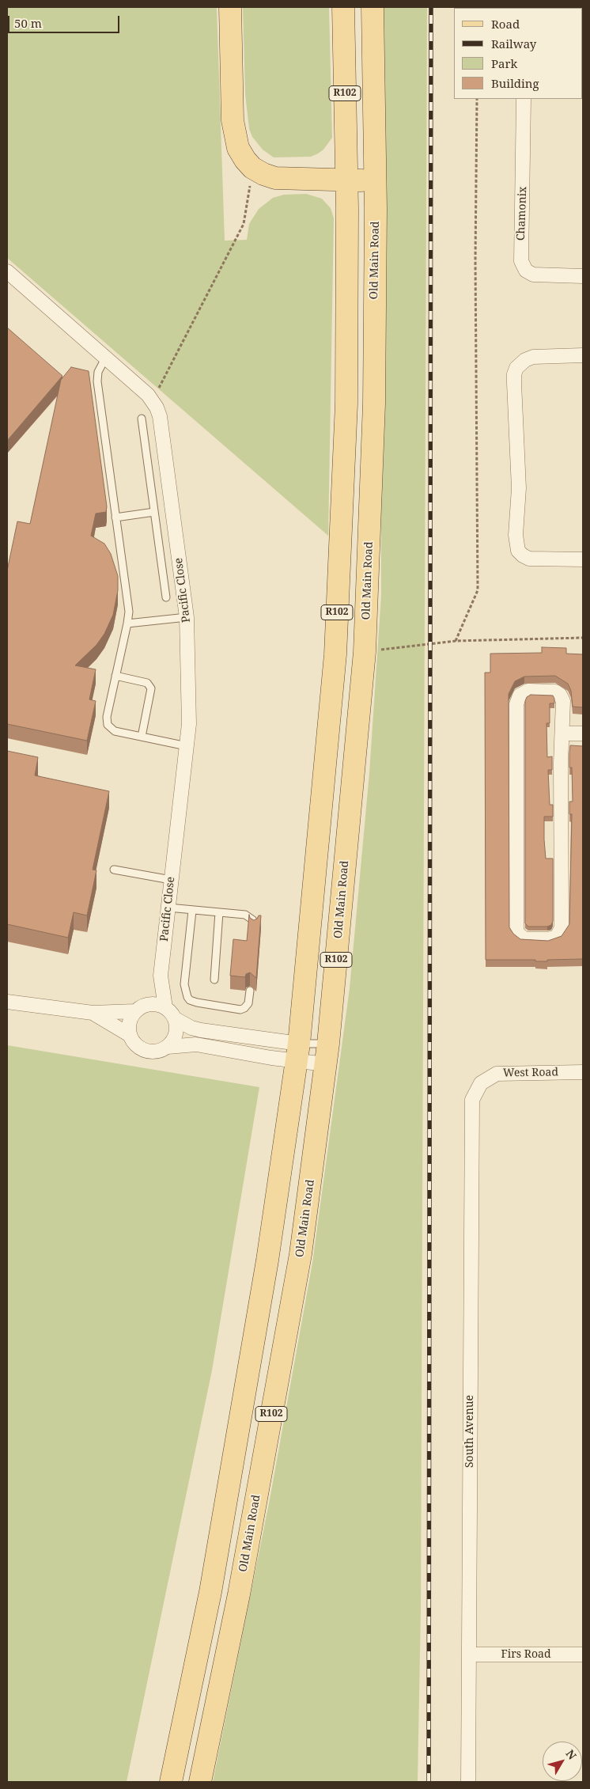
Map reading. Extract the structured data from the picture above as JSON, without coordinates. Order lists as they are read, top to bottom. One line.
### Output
{"streets":{"main road":["R102","Old Main Road"],"street":["Chamonix","Pacific Close","West Road","South Avenue","Firs Road"]},"crossings":[["West Road","South Avenue"],["South Avenue","Firs Road"]],"legend":["Road","Railway","Park","Building"],"scale_bar":"50 m","north":"top right"}
